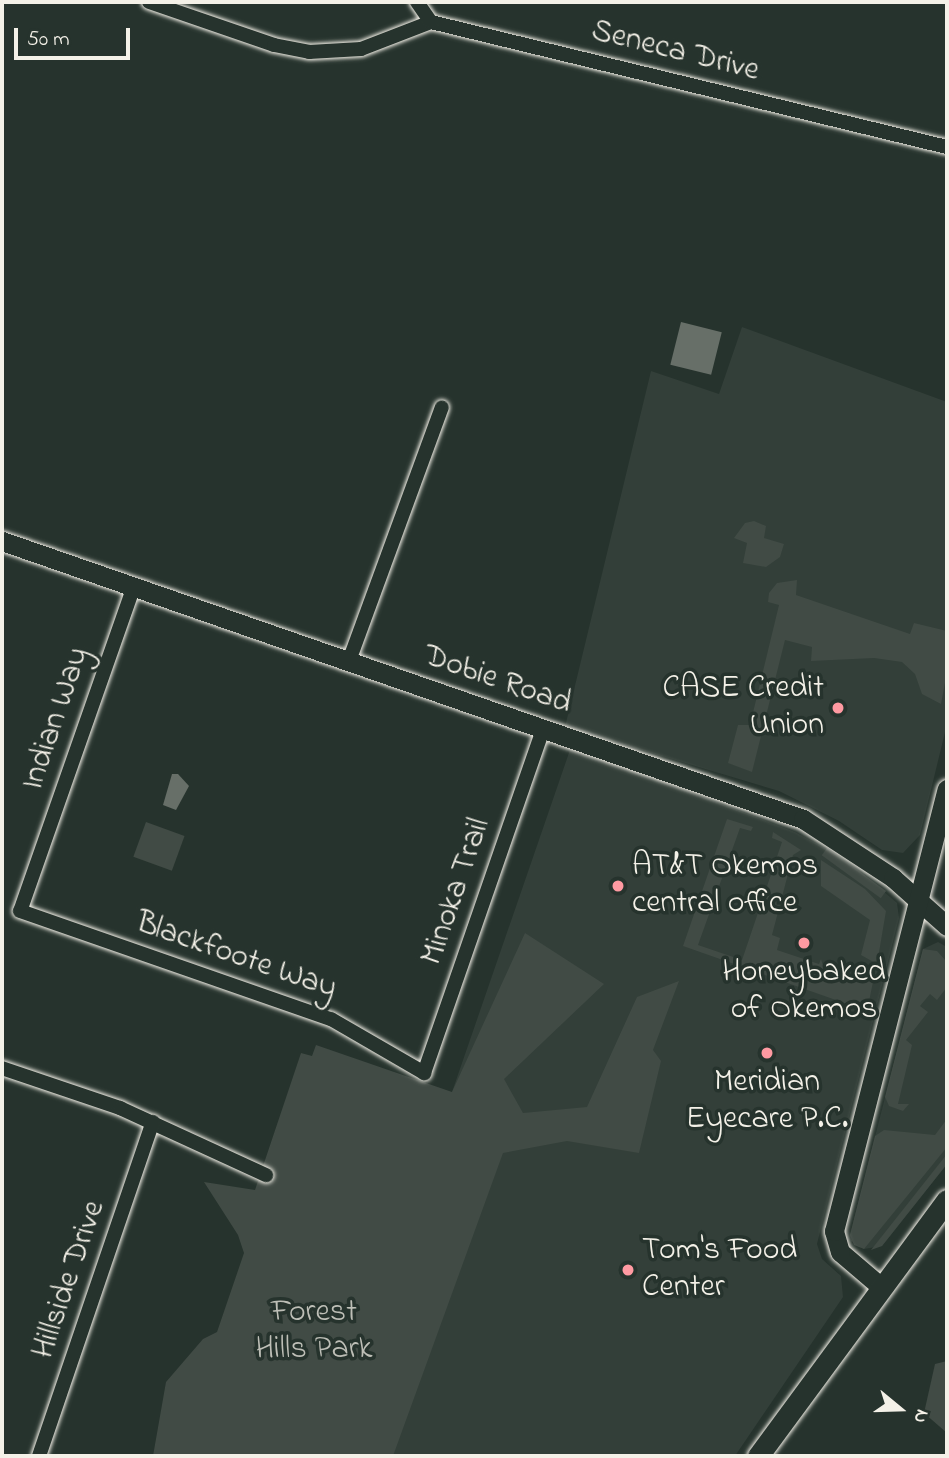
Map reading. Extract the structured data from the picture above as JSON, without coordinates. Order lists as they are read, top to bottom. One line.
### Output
{"streets":{"street":["Seneca Drive","Dobie Road","Indian Way","Minoka Trail","Blackfoote Way","Hillside Drive"]},"crossings":[["Dobie Road","Indian Way"],["Dobie Road","Minoka Trail"],["Indian Way","Blackfoote Way"],["Minoka Trail","Blackfoote Way"]],"parks":["Forest Hills Park"],"places":["CASE Credit Union","AT&T Okemos central office","Honeybaked of Okemos","Meridian Eyecare P.C.","Tom's Food Center"],"scale_bar":"50 m","north":"right"}
